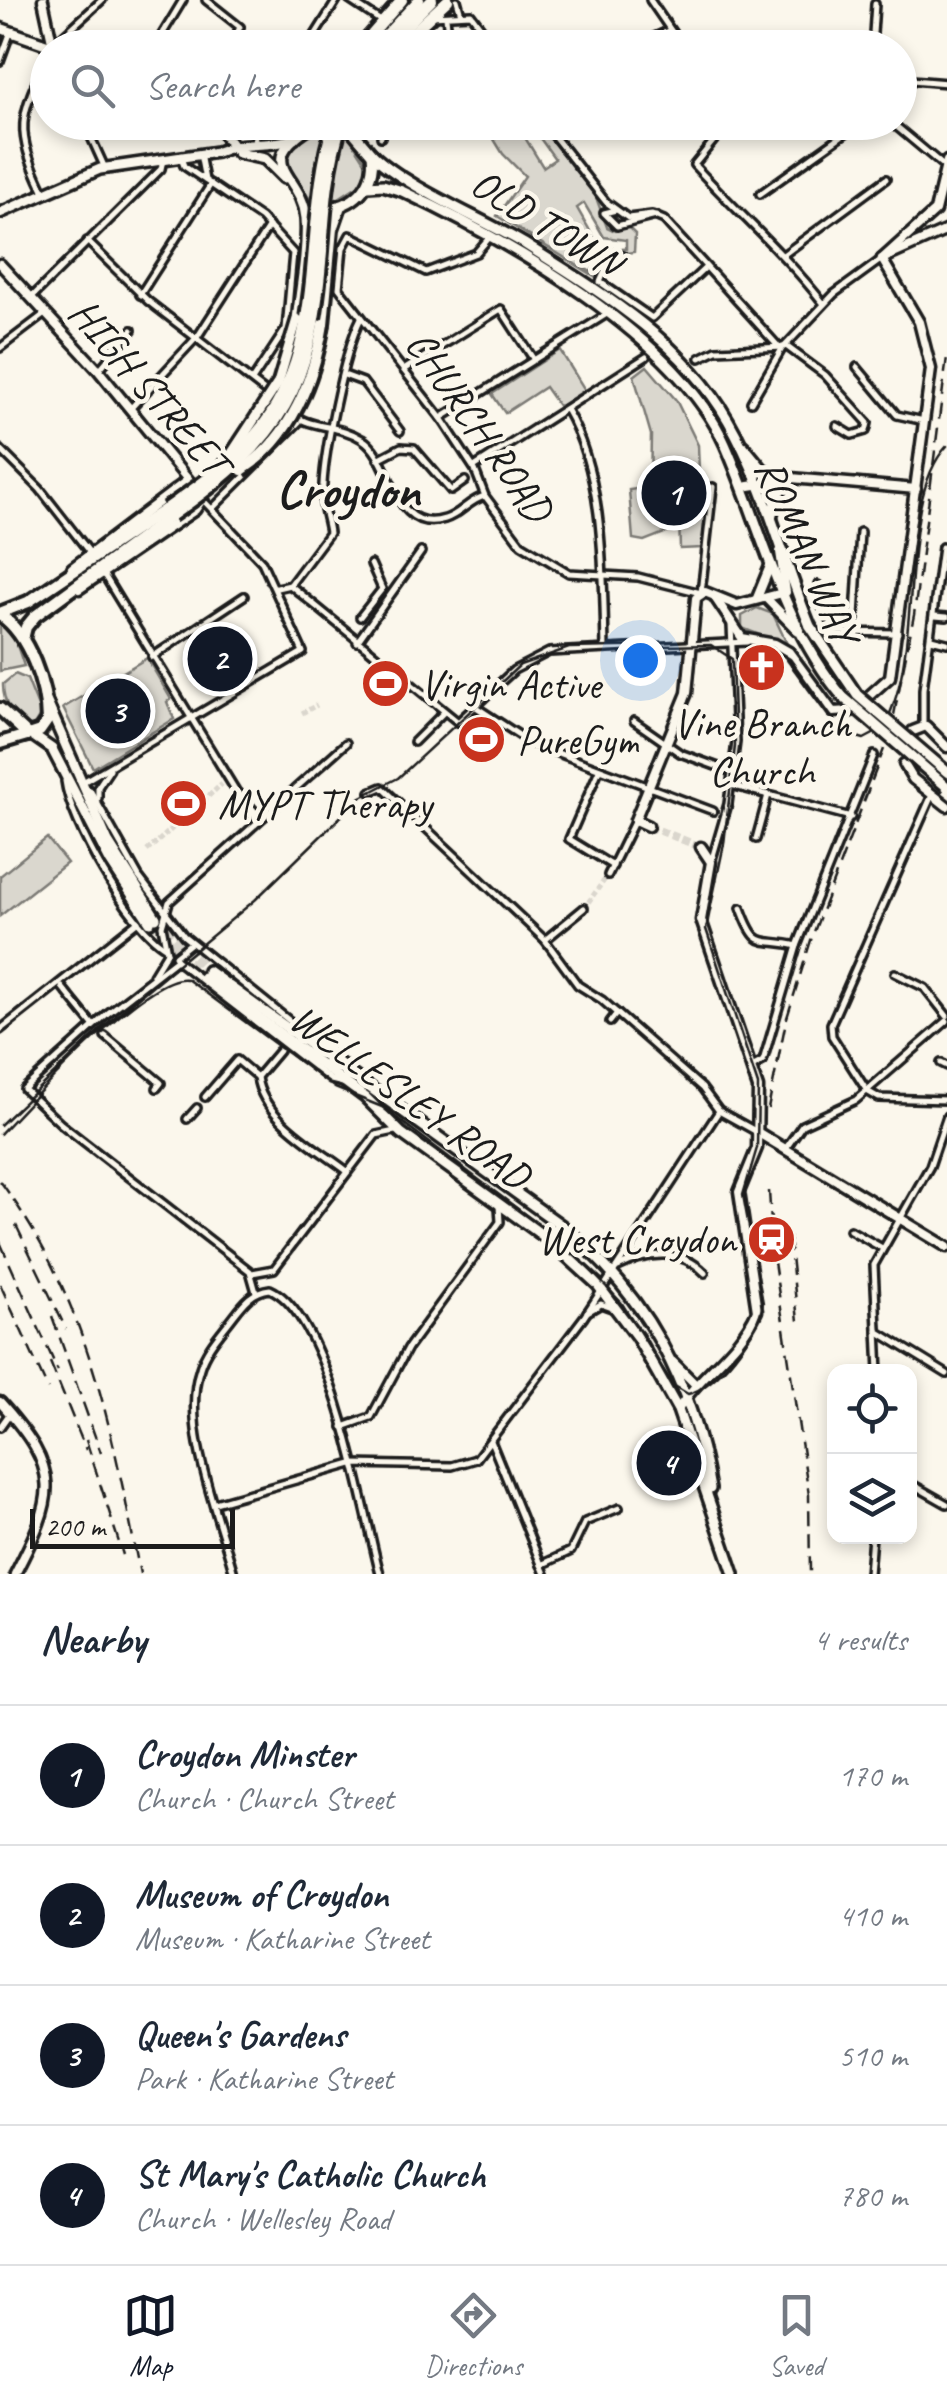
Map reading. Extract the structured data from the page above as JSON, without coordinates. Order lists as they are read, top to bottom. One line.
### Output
{"streets":{"main road":["OLD TOWN","ROMAN WAY","WELLESLEY ROAD"],"street":["HIGH STREET","CHURCH ROAD"]},"crossings":[["OLD TOWN","CHURCH ROAD"],["OLD TOWN","ROMAN WAY"]],"districts":["Croydon"],"places":{"church":["Vine Branch Church"],"sports":["Virgin Active","PureGym","MYPT Therapy"],"station":["West Croydon"]},"scale_bar":"200 m","page":{"search":"Search here","pins":["1","2","3","4"],"scale":"200 m","heading":["Nearby","4 results"],"list":[{"mark":"1","name":"Croydon Minster","note":"Church · Church Street","value":"170 m"},{"mark":"2","name":"Museum of Croydon","note":"Museum · Katharine Street","value":"410 m"},{"mark":"3","name":"Queen's Gardens","note":"Park · Katharine Street","value":"510 m"},{"mark":"4","name":"St Mary's Catholic Church","note":"Church · Wellesley Road","value":"780 m"}],"nav":["Map","Directions","Saved"]}}
